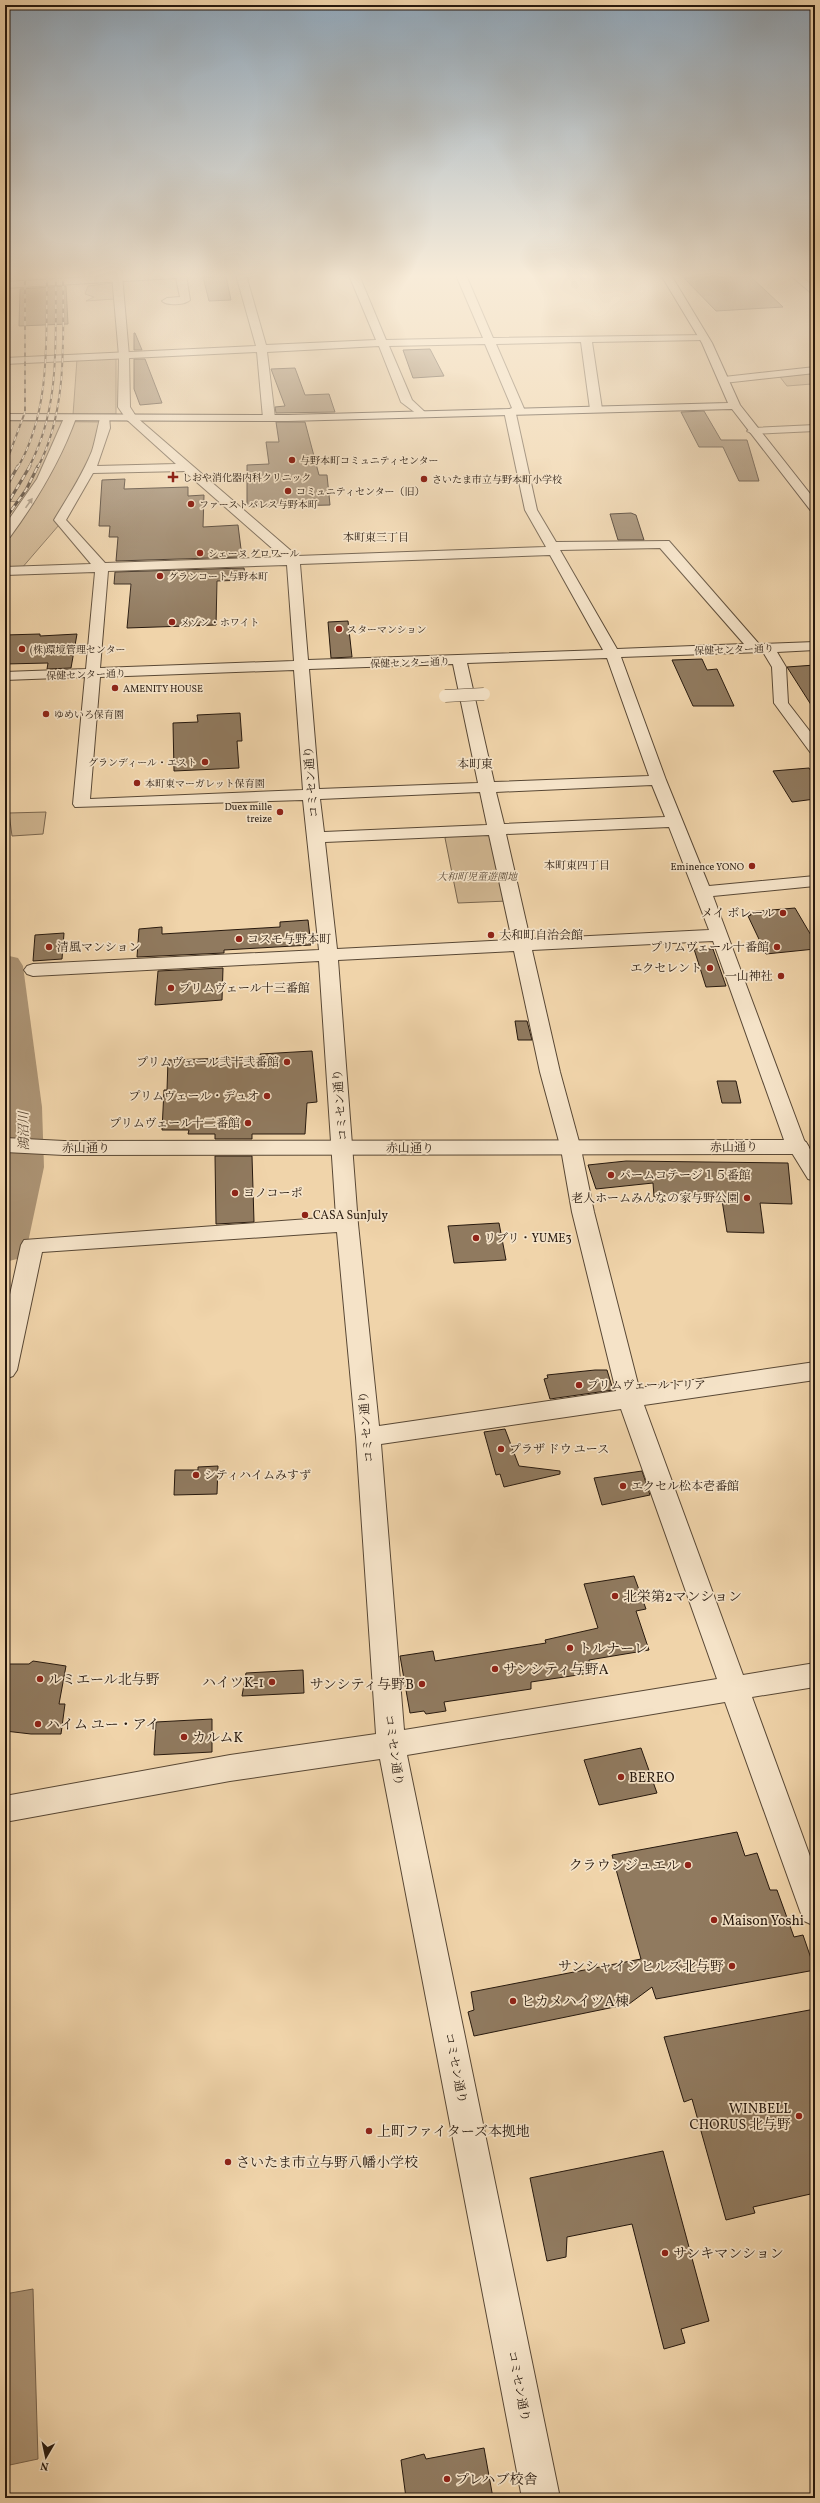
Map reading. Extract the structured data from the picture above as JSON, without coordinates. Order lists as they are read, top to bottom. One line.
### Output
{"streets":{"street":["保健センター通り","コミセン通り","赤山通り"]},"crossings":[["保健センター通り","コミセン通り"],["コミセン通り","赤山通り"]],"districts":["本町東三丁目","本町東","本町東四丁目"],"water":["鴻沼川"],"parks":["大和町児童遊園地"],"places":{"other":["与野本町コミュニティセンター","さいたま市立与野本町小学校","コミュニティセンター（旧）","ファーストパレス与野本町","シェーヌ グロワール","グランコート与野本町","メゾン・ホワイト","スターマンション","(株)環境管理センター","AMENITY HOUSE","ゆめいろ保育園","グランディール・エスト","本町東マーガレット保育園","Duex mille treize","Eminence YONO","メイ ボレール","大和町自治会館","コスモ与野本町","清風マンション","プリムヴェール十番館","エクセレント","一山神社","プリムヴェール十三番館","プリムヴェール弐十弐番館","プリムヴェール・デュオ","プリムヴェール十二番館","パームコテージ１５番館","ヨノコーポ","老人ホームみんなの家与野公園","CASA SunJuly","リブリ・YUME3","プリムヴェールトリア","プラザ ドウ ユース","シティハイムみすず","エクセル松本壱番館","北栄第2マンション","トルナーレ","サンシティ与野A","ルミエール北与野","ハイツK-1","サンシティ与野B","ハイム ユー・アイ","カルムK","BEREO","クラウンジュエル","Maison Yoshi","サンシャインヒルズ北与野","ヒカメハイツA棟","WINBELL CHORUS 北与野","上町ファイターズ本拠地","さいたま市立与野八幡小学校","サンキマンション","プレハブ校舎"],"health":["しおや消化器内科クリニック"]},"north":"bottom"}
